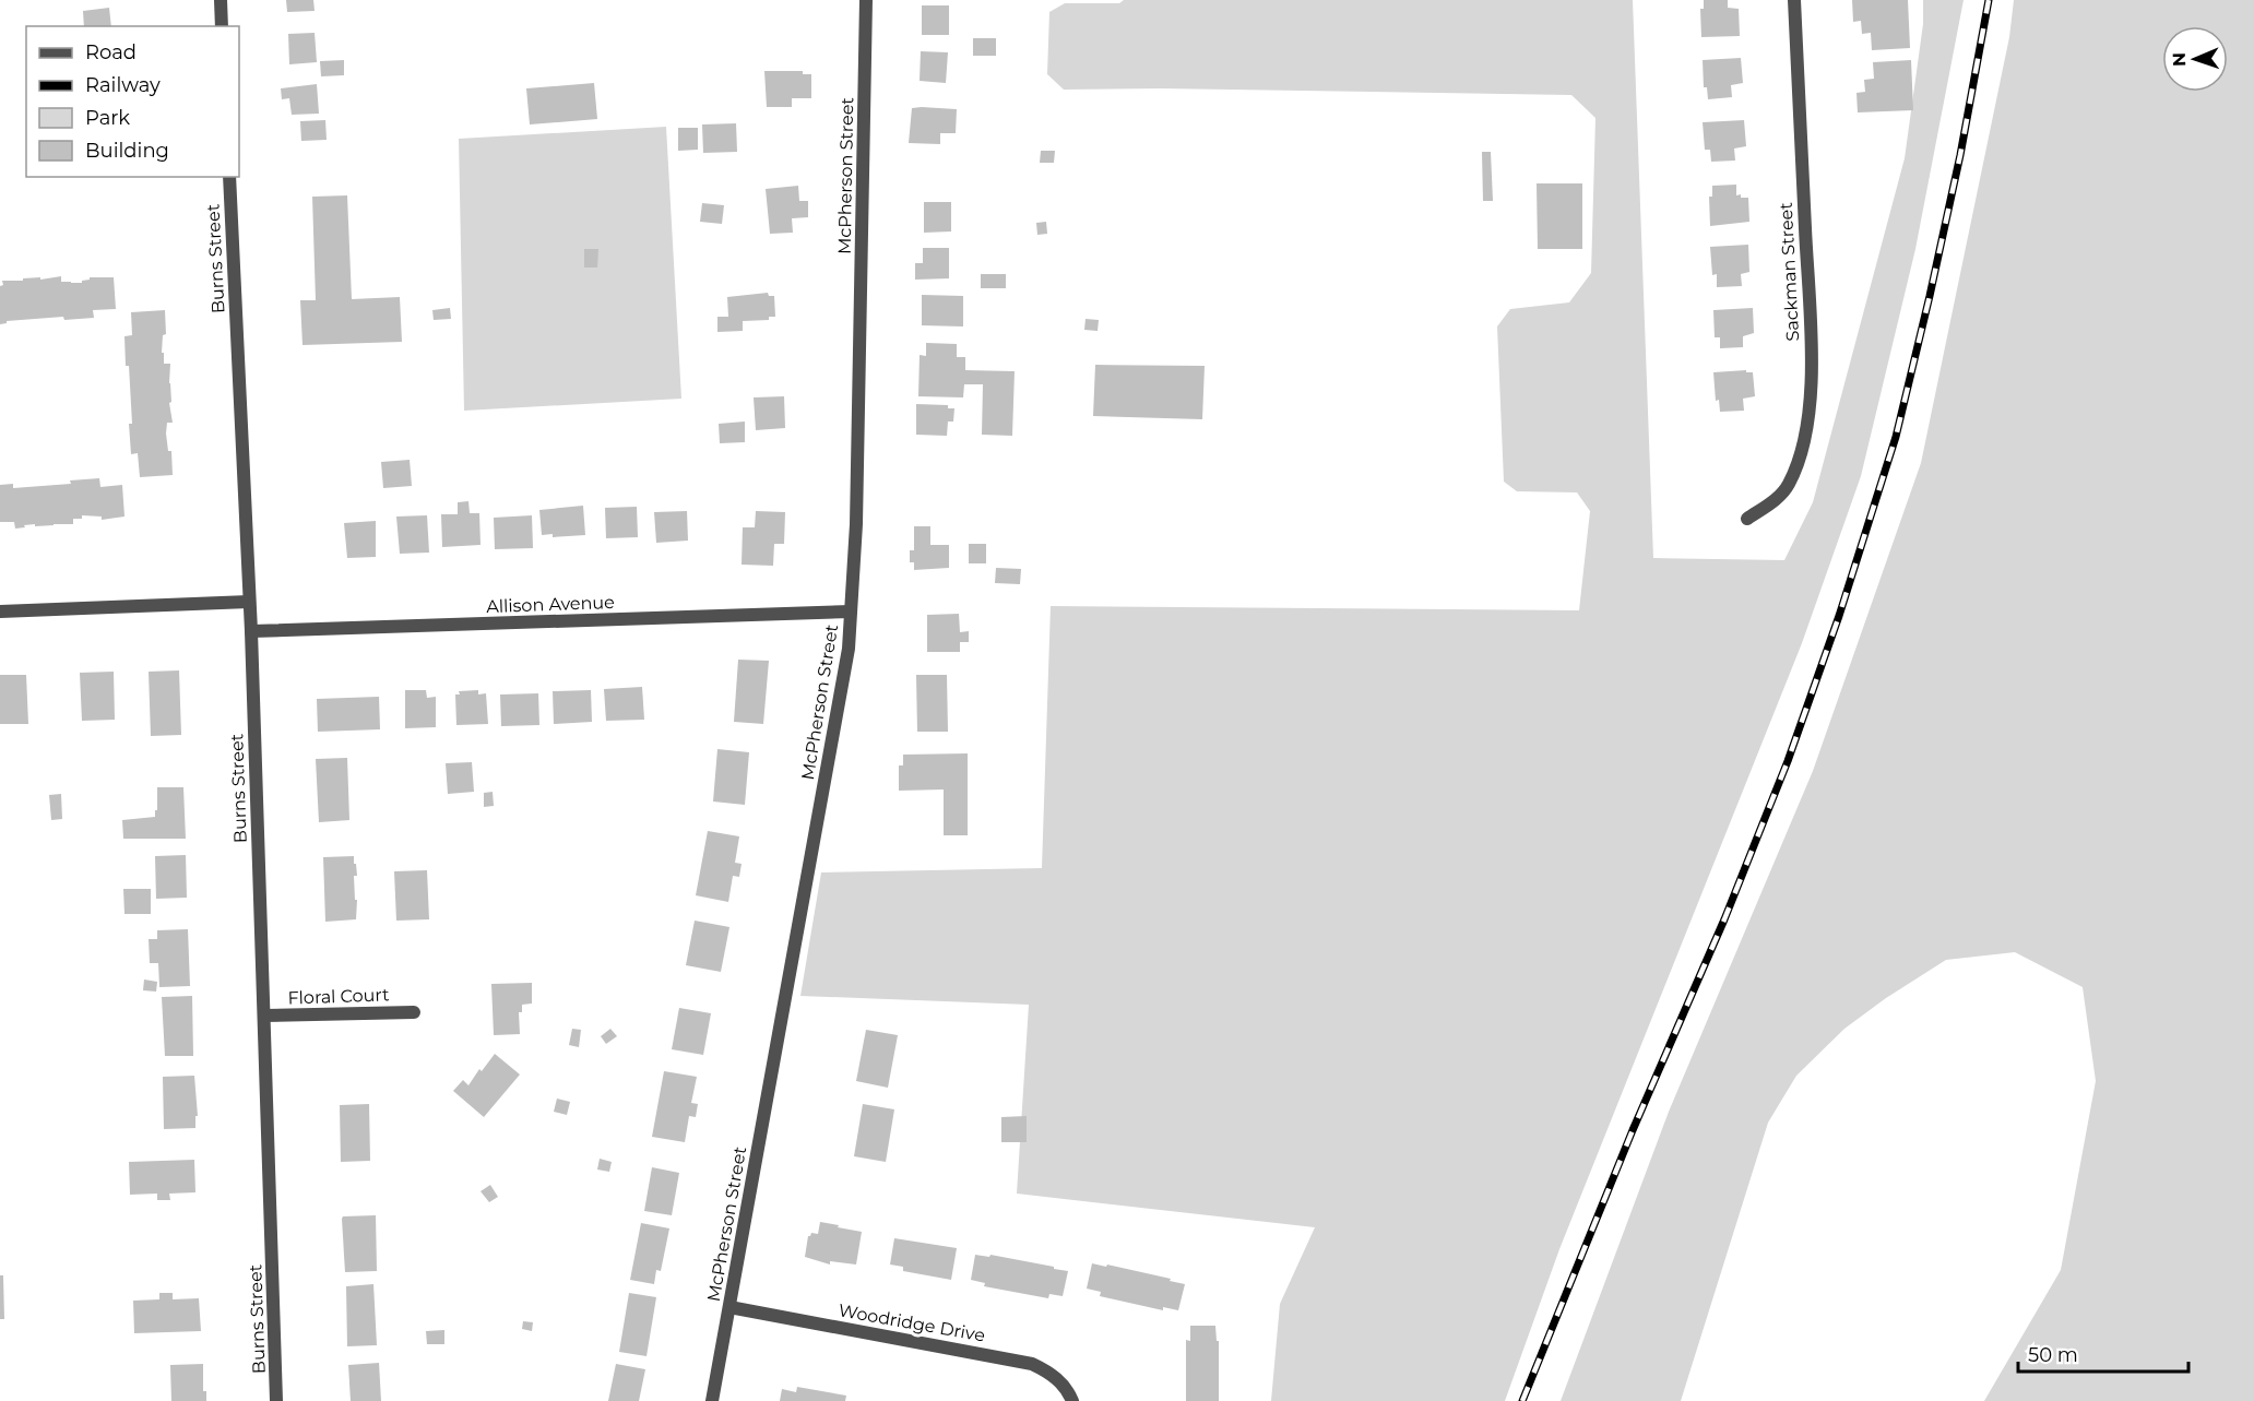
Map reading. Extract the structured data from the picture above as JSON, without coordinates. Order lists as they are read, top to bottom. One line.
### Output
{"streets":{"street":["McPherson Street","Burns Street","Sackman Street","Allison Avenue","Floral Court","Woodridge Drive"]},"crossings":[["McPherson Street","Allison Avenue"],["McPherson Street","Woodridge Drive"],["Burns Street","Allison Avenue"],["Burns Street","Floral Court"]],"legend":["Road","Railway","Park","Building"],"scale_bar":"50 m","north":"left"}
